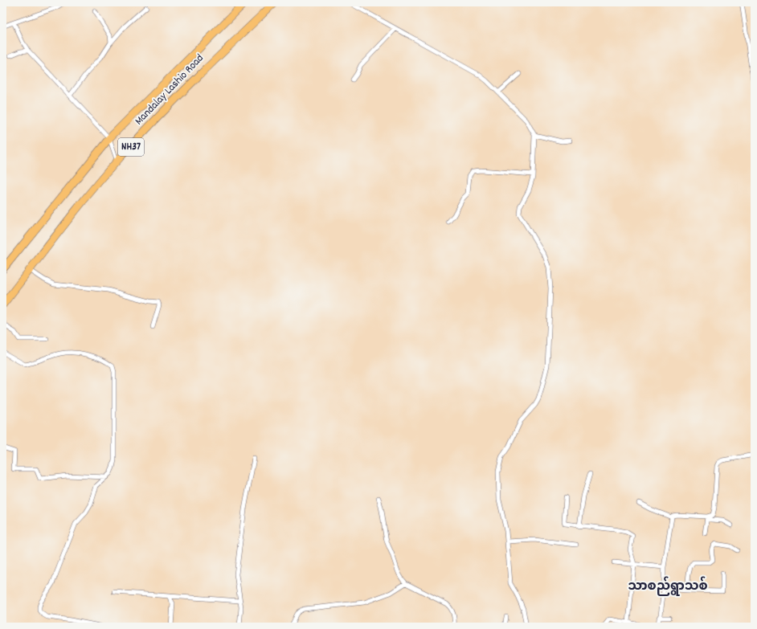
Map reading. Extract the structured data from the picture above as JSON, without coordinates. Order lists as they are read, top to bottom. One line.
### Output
{"streets":{"highway":["Mandalay Lashio Road","NH37"]},"districts":["သာစည်ရွာသစ်"]}
